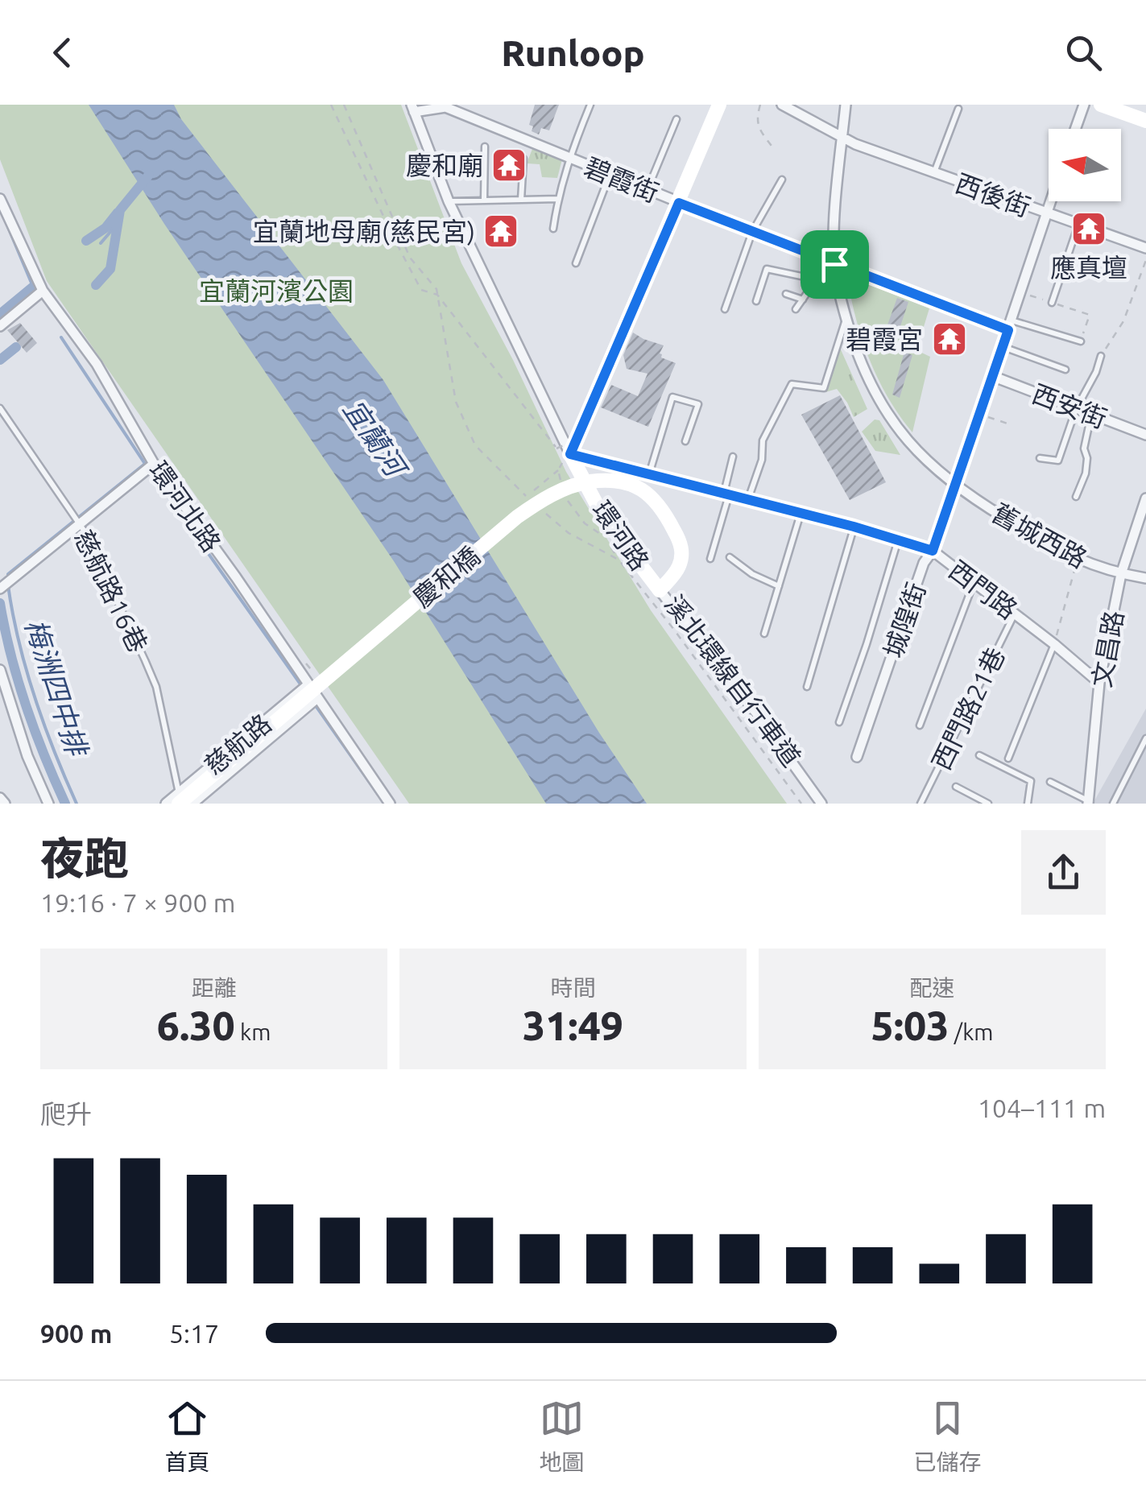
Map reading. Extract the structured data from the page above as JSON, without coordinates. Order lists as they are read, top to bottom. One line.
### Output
{"streets":{"street":["碧霞街","西後街","西安街","環河北路","環河路","舊城西路","慶和橋","西門路","城隍街","文昌路","慈航路"],"lane":["慈航路16巷","西門路21巷"],"path":["溪北環線自行車道"]},"crossings":[["碧霞街","環河路"],["碧霞街","舊城西路"],["碧霞街","城隍街"],["西後街","舊城西路"],["西後街","城隍街"],["西安街","城隍街"],["環河北路","慈航路"],["環河路","慶和橋"],["環河路","西門路"],["舊城西路","城隍街"],["舊城西路","文昌路"],["慶和橋","慈航路16巷"],["慶和橋","慈航路"],["西門路","城隍街"],["西門路","文昌路"],["西門路","西門路21巷"],["慈航路16巷","慈航路"]],"water":["宜蘭河","梅洲四中排"],"parks":["宜蘭河濱公園"],"places":{"temple":["慶和廟","應真壇","宜蘭地母廟(慈民宮)","碧霞宮"]},"north":"left","page":{"header":"Runloop","heading":["夜跑","19:16 · 7 × 900 m"],"stats":[["距離","6.30 km"],["時間","31:49"],["配速","5:03 /km"]],"chart":["爬升","104–111 m"],"list":[{"name":"900 m","note":"5:17"}],"tabs":["首頁","地圖","已儲存"]}}
